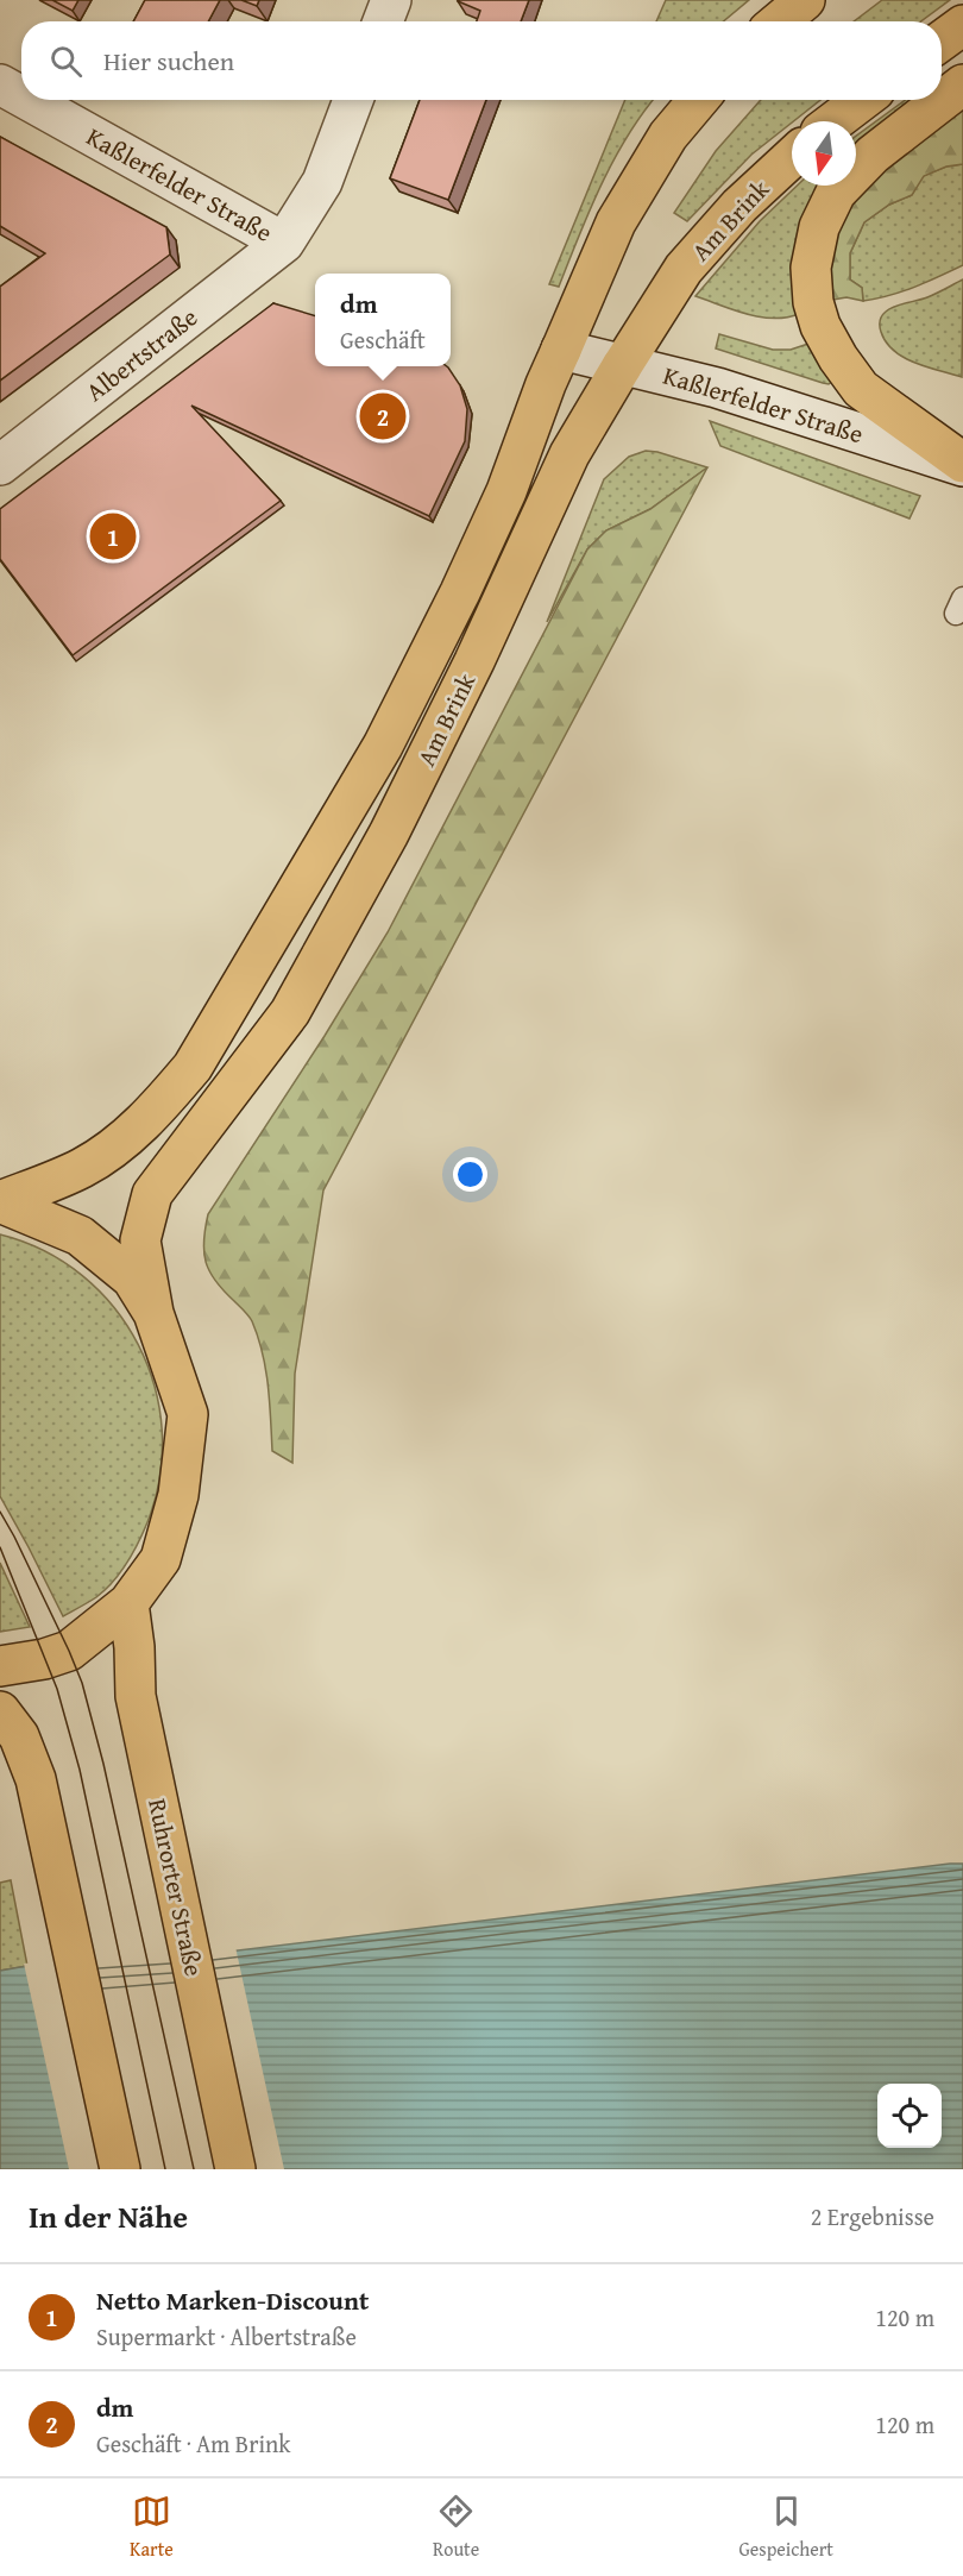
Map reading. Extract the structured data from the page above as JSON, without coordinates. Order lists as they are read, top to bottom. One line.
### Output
{"streets":{"main road":["Am Brink","Ruhrorter Straße"],"street":["Kaßlerfelder Straße","Albertstraße"]},"crossings":[["Kaßlerfelder Straße","Am Brink"],["Kaßlerfelder Straße","Albertstraße"]],"north":"bottom","page":{"search":"Hier suchen","popup":["dm","Geschäft"],"pins":["2","1"],"heading":["In der Nähe","2 Ergebnisse"],"list":[{"mark":"1","name":"Netto Marken-Discount","note":"Supermarkt · Albertstraße","value":"120 m"},{"mark":"2","name":"dm","note":"Geschäft · Am Brink","value":"120 m"}],"nav":["Karte","Route","Gespeichert"]}}
